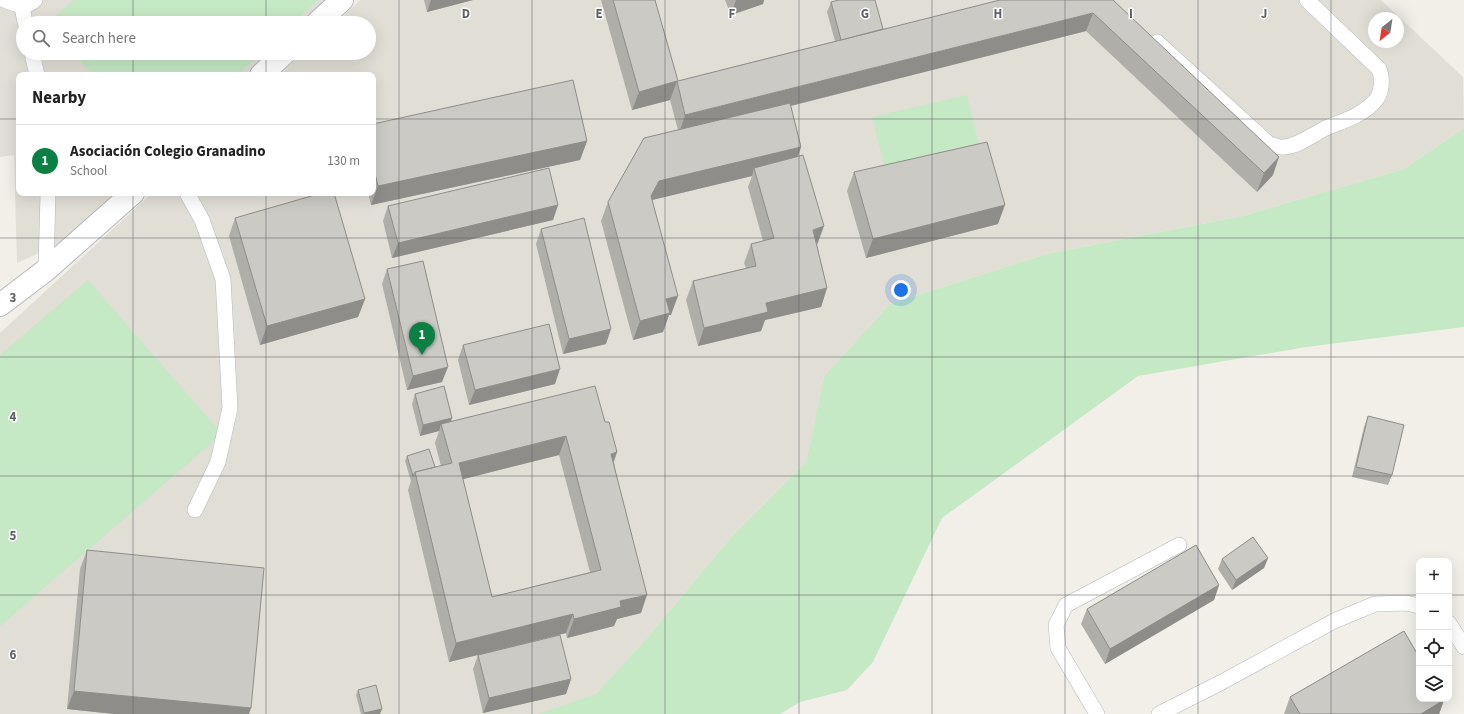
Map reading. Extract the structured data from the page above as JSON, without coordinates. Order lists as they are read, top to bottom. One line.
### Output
{"north":"bottom left","page":{"search":"Search here","heading":"Nearby","list":[{"mark":"1","name":"Asociación Colegio Granadino","note":"School","value":"130 m"}],"pins":"1","map_buttons":["+","−"]},"grid":{"columns":["D","E","F","G","H","I","J"],"rows":["3","4","5","6"]}}
